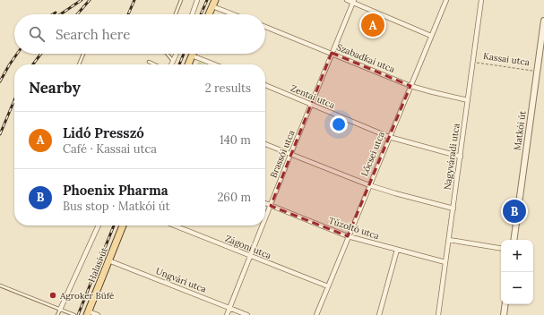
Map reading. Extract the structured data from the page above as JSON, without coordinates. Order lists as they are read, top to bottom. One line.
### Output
{"streets":{"main road":["Halasi út"],"street":["Szabadkai utca","Zentai utca","Matkói út","Brassói utca","Lőcsei utca","Nagyváradi utca","Tűzoltó utca","Zágoni utca","Ungvári utca"],"path":["Kassai utca"]},"crossings":[["Szabadkai utca","Brassói utca"],["Szabadkai utca","Lőcsei utca"],["Szabadkai utca","Nagyváradi utca"],["Kassai utca","Matkói út"],["Kassai utca","Nagyváradi utca"],["Zentai utca","Brassói utca"],["Zentai utca","Lőcsei utca"],["Zentai utca","Nagyváradi utca"],["Brassói utca","Tűzoltó utca"],["Brassói utca","Zágoni utca"],["Brassói utca","Ungvári utca"],["Lőcsei utca","Tűzoltó utca"],["Lőcsei utca","Zágoni utca"],["Nagyváradi utca","Tűzoltó utca"],["Halasi út","Ungvári utca"]],"places":["Agroker Büfé"],"page":{"pins":["A","B"],"search":"Search here","heading":["Nearby","2 results"],"list":[{"mark":"A","name":"Lidó Presszó","note":"Café · Kassai utca","value":"140 m"},{"mark":"B","name":"Phoenix Pharma","note":"Bus stop · Matkói út","value":"260 m"}],"map_buttons":["+","−"]}}
